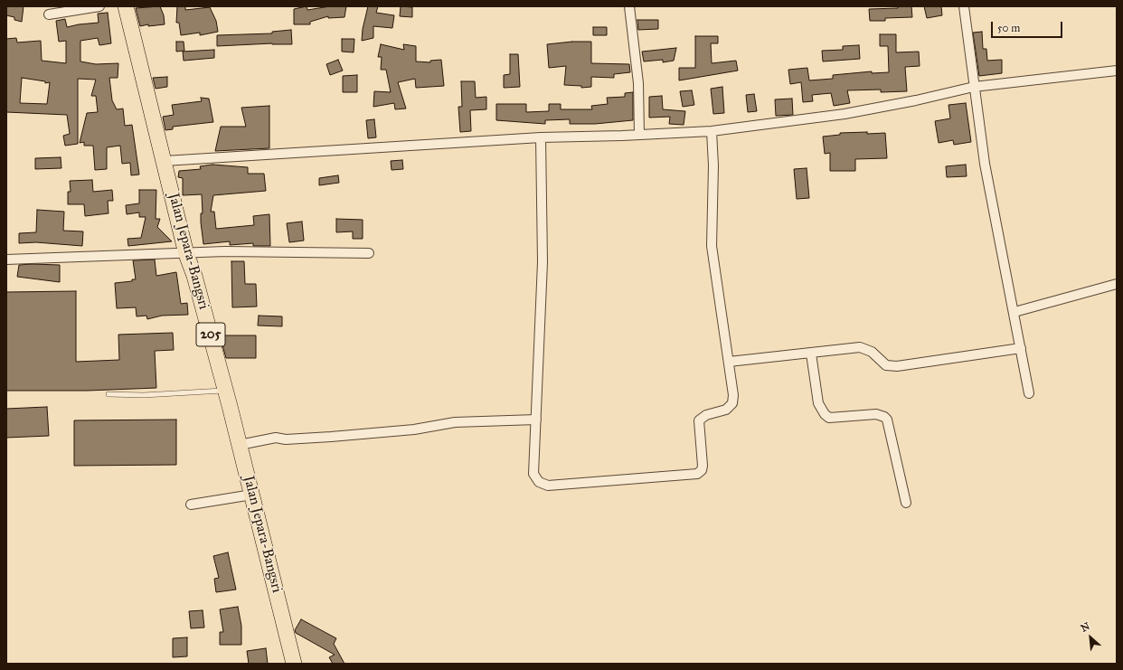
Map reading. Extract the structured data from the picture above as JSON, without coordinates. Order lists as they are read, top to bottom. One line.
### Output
{"streets":{"main road":["Jalan Jepara-Bangsri","205"]},"scale_bar":"50 m","north":"top left"}
